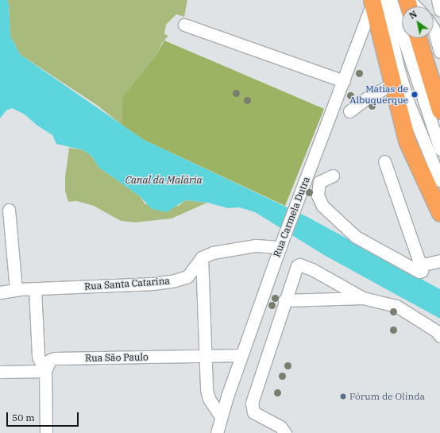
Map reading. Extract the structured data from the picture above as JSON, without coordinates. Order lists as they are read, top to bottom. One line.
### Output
{"streets":{"street":["Rua Carmela Dutra","Rua Santa Catarina","Rua São Paulo"]},"crossings":[["Rua Carmela Dutra","Rua São Paulo"]],"water":["Canal da Malária"],"places":["Matias de Albuquerque","Fórum de Olinda"],"scale_bar":"50 m","north":"top left"}
